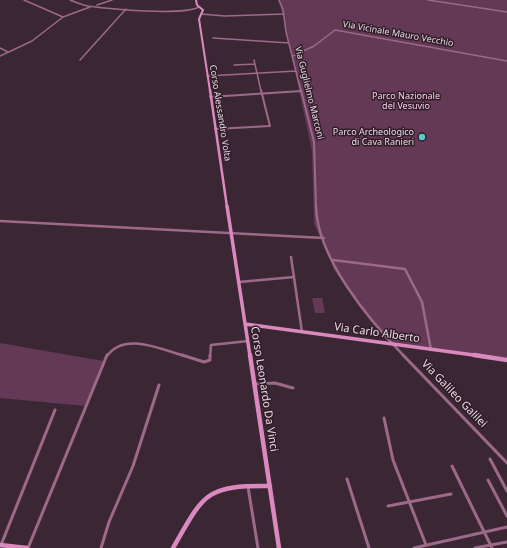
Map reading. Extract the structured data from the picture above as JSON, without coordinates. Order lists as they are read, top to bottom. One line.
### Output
{"streets":{"main road":["Corso Alessandro Volta","Via Carlo Alberto","Corso Leonardo Da Vinci"],"street":["Via Vicinale Mauro Vecchio","Via Guglielmo Marconi","Via Galileo Galilei"]},"crossings":[["Via Vicinale Mauro Vecchio","Via Guglielmo Marconi"],["Via Guglielmo Marconi","Via Galileo Galilei"],["Corso Alessandro Volta","Corso Leonardo Da Vinci"],["Via Carlo Alberto","Corso Leonardo Da Vinci"],["Via Carlo Alberto","Via Galileo Galilei"]],"parks":["Parco Nazionale del Vesuvio"],"places":["Parco Archeologico di Cava Ranieri"]}
